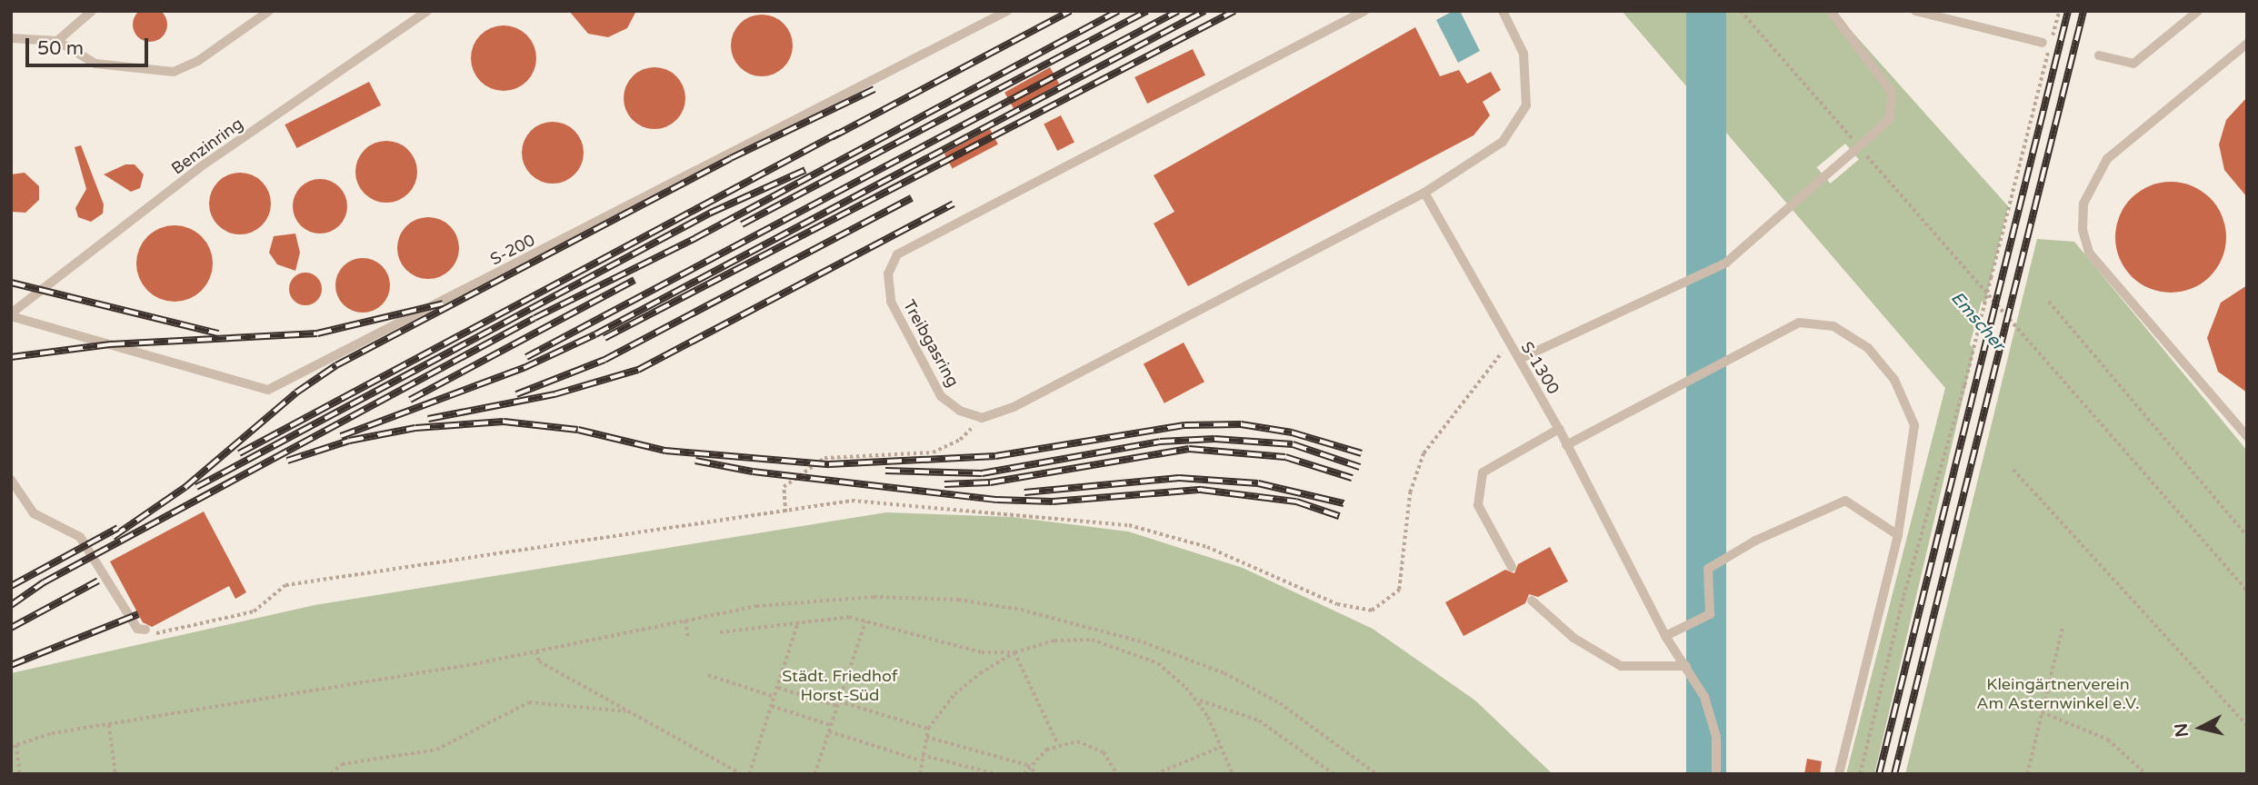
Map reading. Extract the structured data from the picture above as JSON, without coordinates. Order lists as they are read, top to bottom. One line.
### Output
{"streets":{"lane":["Benzinring","S-200","Treibgasring","S-1300"]},"crossings":[["Benzinring","S-200"]],"water":["Emscher"],"parks":["Städt. Friedhof Horst-Süd","Kleingärtnerverein Am Asternwinkel e.V."],"scale_bar":"50 m","north":"left"}
